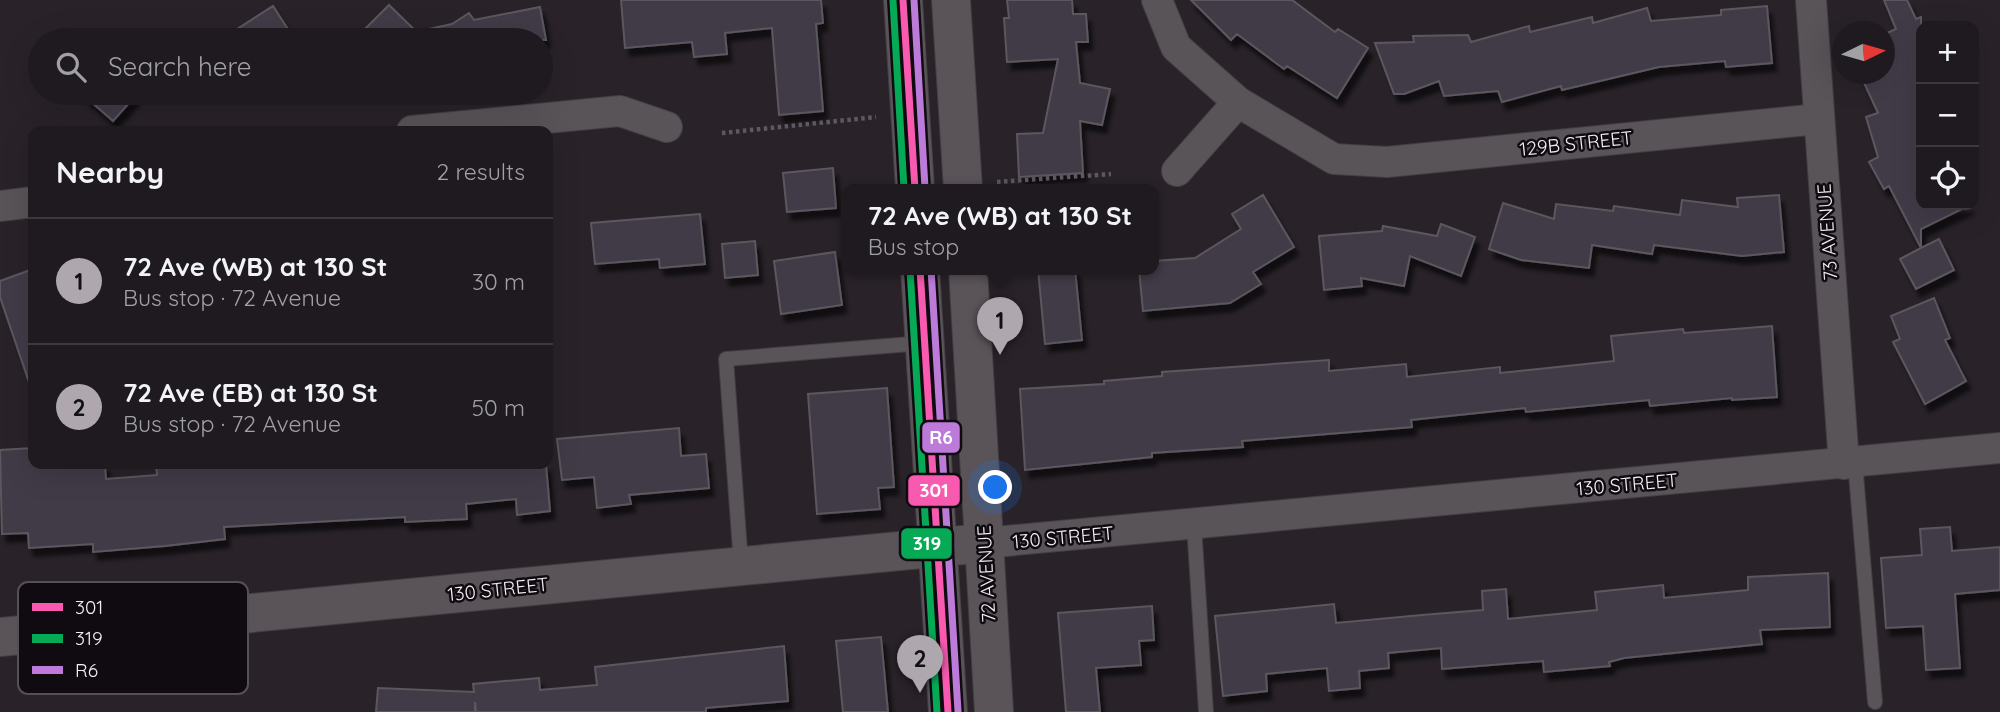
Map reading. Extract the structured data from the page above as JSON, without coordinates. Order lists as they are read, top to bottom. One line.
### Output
{"streets":{"main road":["130 STREET","72 AVENUE"],"street":["129B STREET","73 AVENUE"]},"crossings":[["129B STREET","73 AVENUE"],["73 AVENUE","130 STREET"],["130 STREET","72 AVENUE"]],"lines":["transit line 301","transit line R6","transit line 319"],"legend":["301","319","R6"],"north":"right","page":{"map_buttons":["+","−"],"search":"Search here","heading":["Nearby","2 results"],"popup":["72 Ave (WB) at 130 St","Bus stop"],"list":[{"mark":"1","name":"72 Ave (WB) at 130 St","note":"Bus stop · 72 Avenue","value":"30 m"},{"mark":"2","name":"72 Ave (EB) at 130 St","note":"Bus stop · 72 Avenue","value":"50 m"}],"pins":["1","2"]}}
